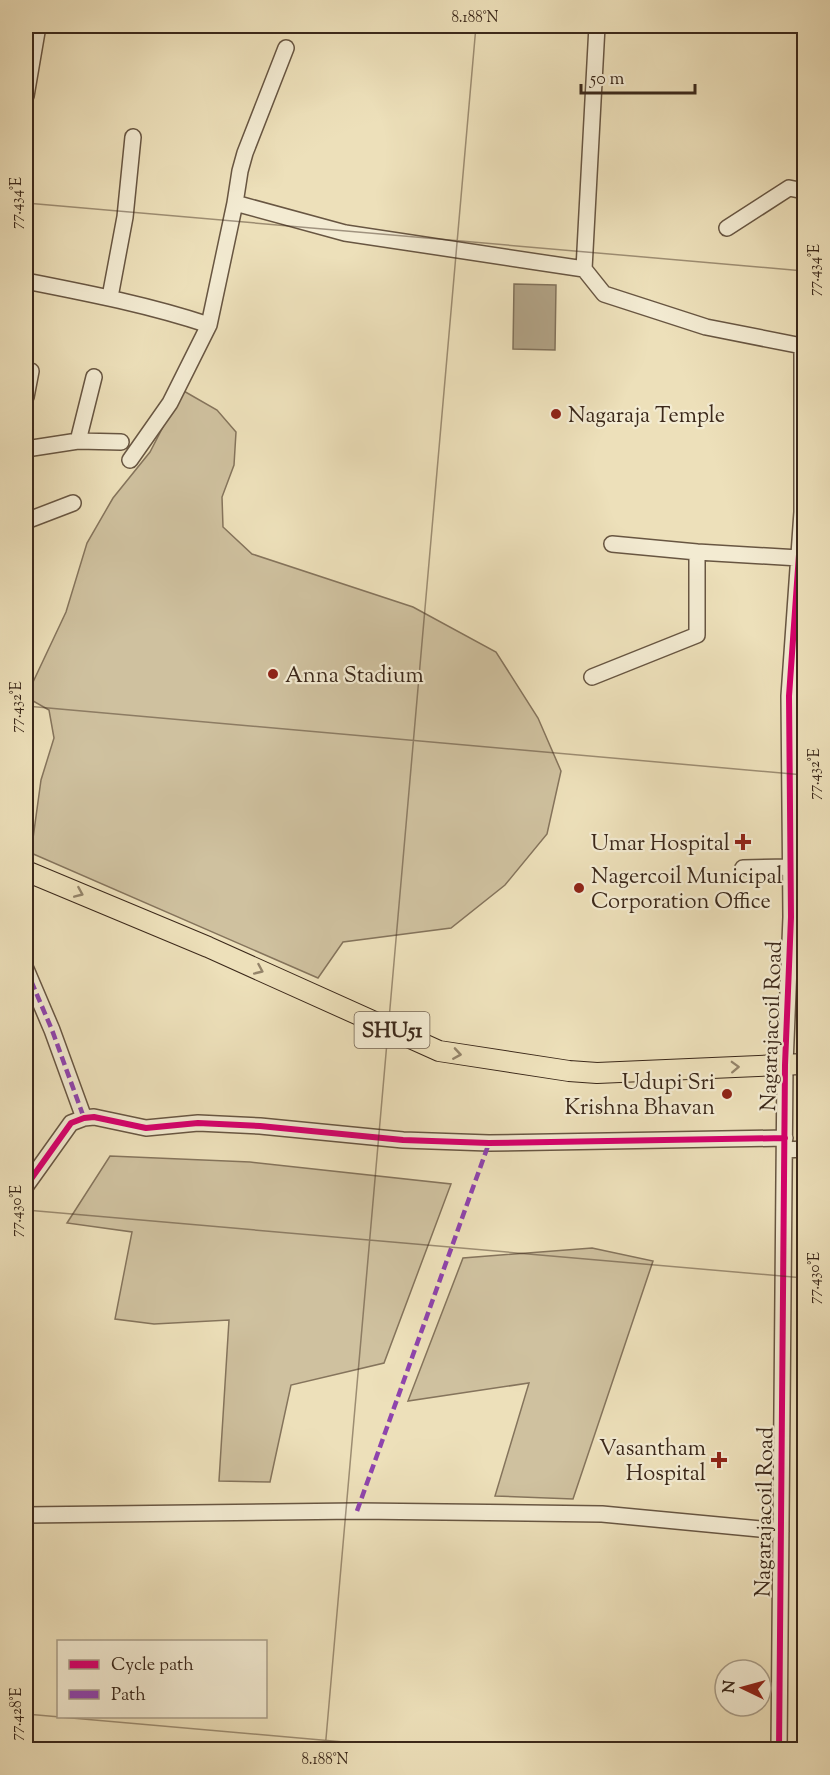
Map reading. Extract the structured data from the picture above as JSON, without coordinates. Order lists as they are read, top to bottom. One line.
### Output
{"streets":{"main road":["SHU51"],"street":["Nagarajacoil Road"]},"crossings":[["Nagarajacoil Road","SHU51"]],"places":{"other":["Nagaraja Temple","Anna Stadium","Nagercoil Municipal Corporation Office","Udupi Sri Krishna Bhavan"],"health":["Umar Hospital","Vasantham Hospital"]},"legend":["Cycle path","Path"],"scale_bar":"50 m","north":"left","coordinates":["8.188°N","77.434°E","77.432°E","77.430°E","77.428°E"]}
